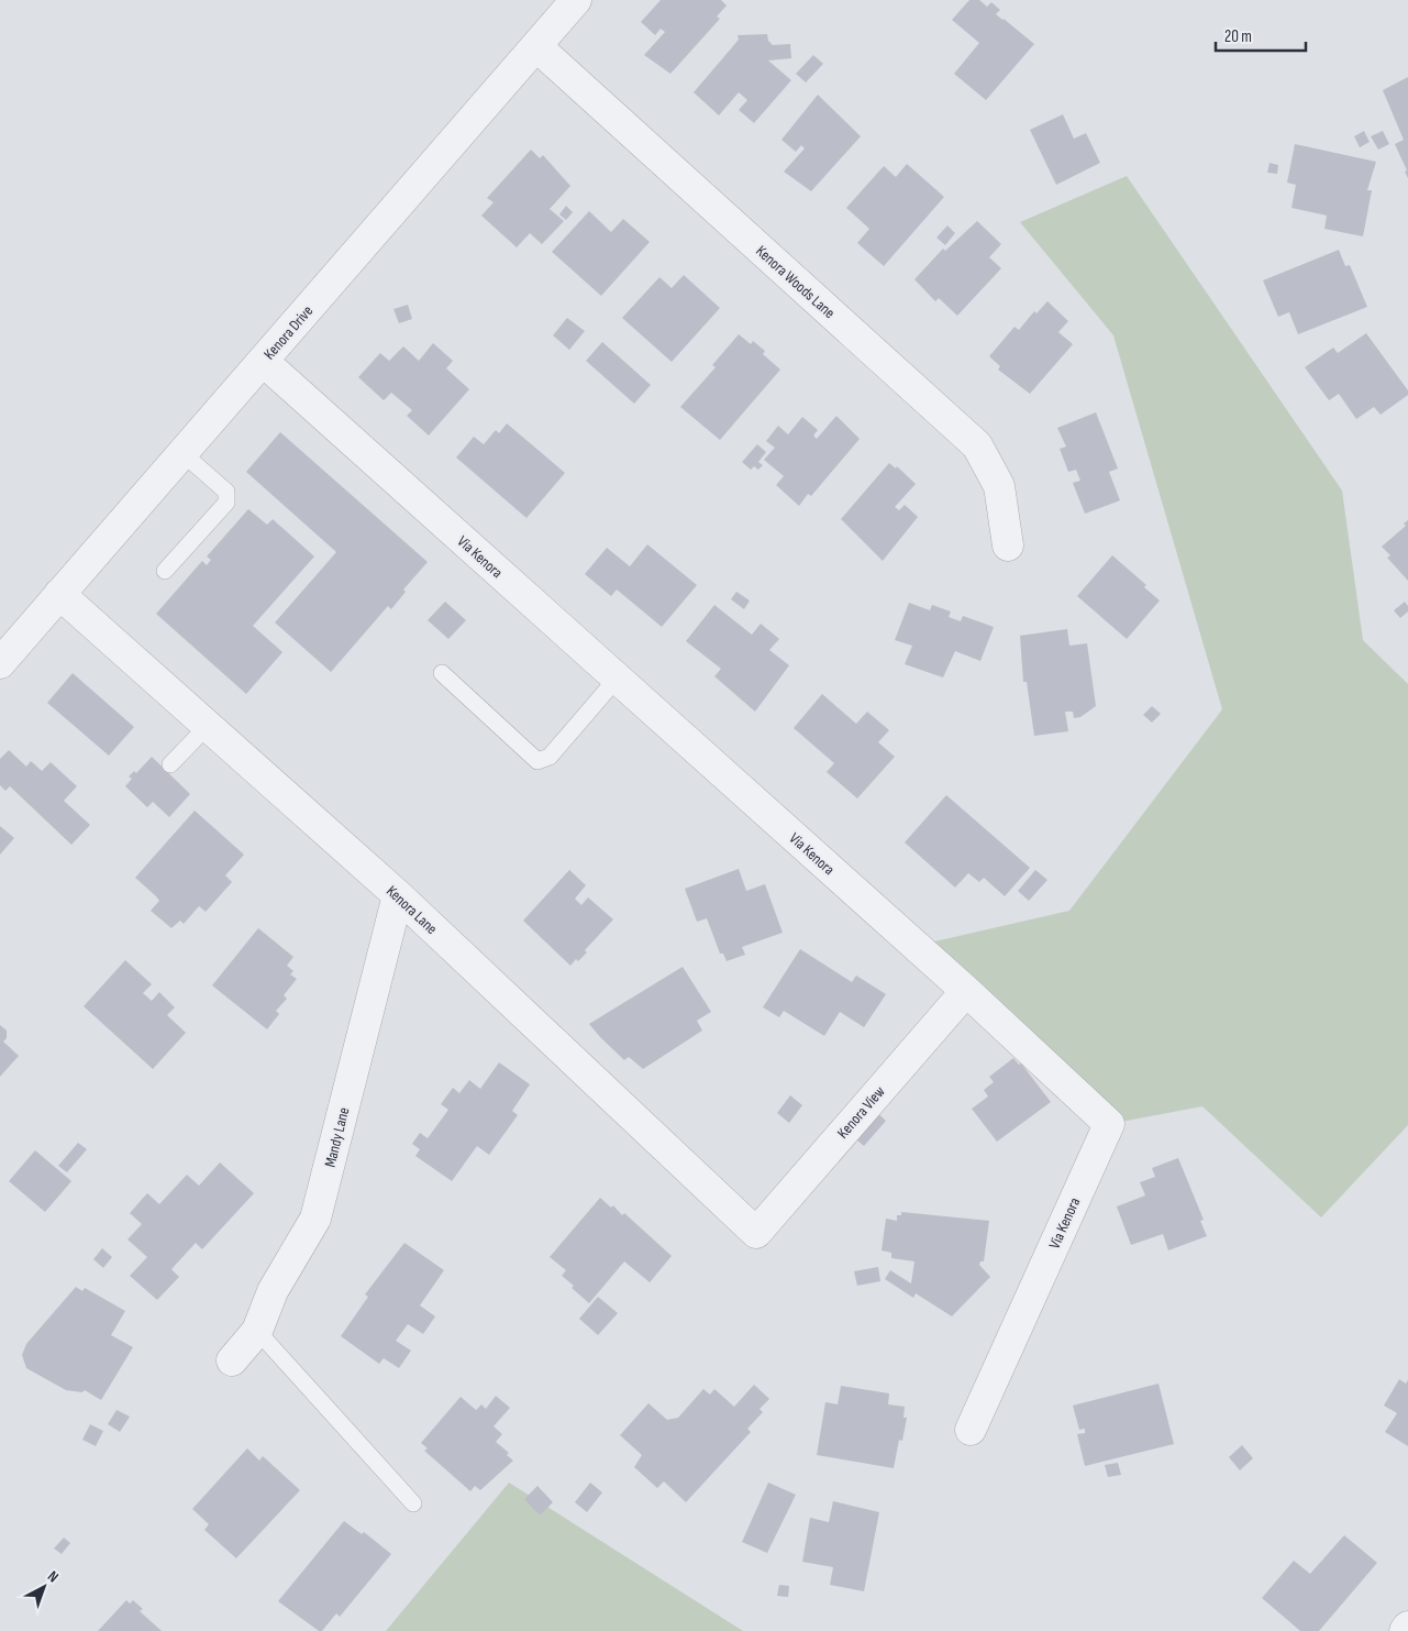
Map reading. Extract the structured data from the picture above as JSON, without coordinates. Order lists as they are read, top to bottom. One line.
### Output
{"streets":{"street":["Kenora Woods Lane","Kenora Drive","Via Kenora","Kenora Lane","Kenora View","Mandy Lane"]},"crossings":[["Kenora Woods Lane","Kenora Drive"],["Kenora Drive","Via Kenora"],["Kenora Drive","Kenora Lane"],["Via Kenora","Kenora View"],["Kenora Lane","Kenora View"],["Kenora Lane","Mandy Lane"]],"scale_bar":"20 m","north":"top right"}
